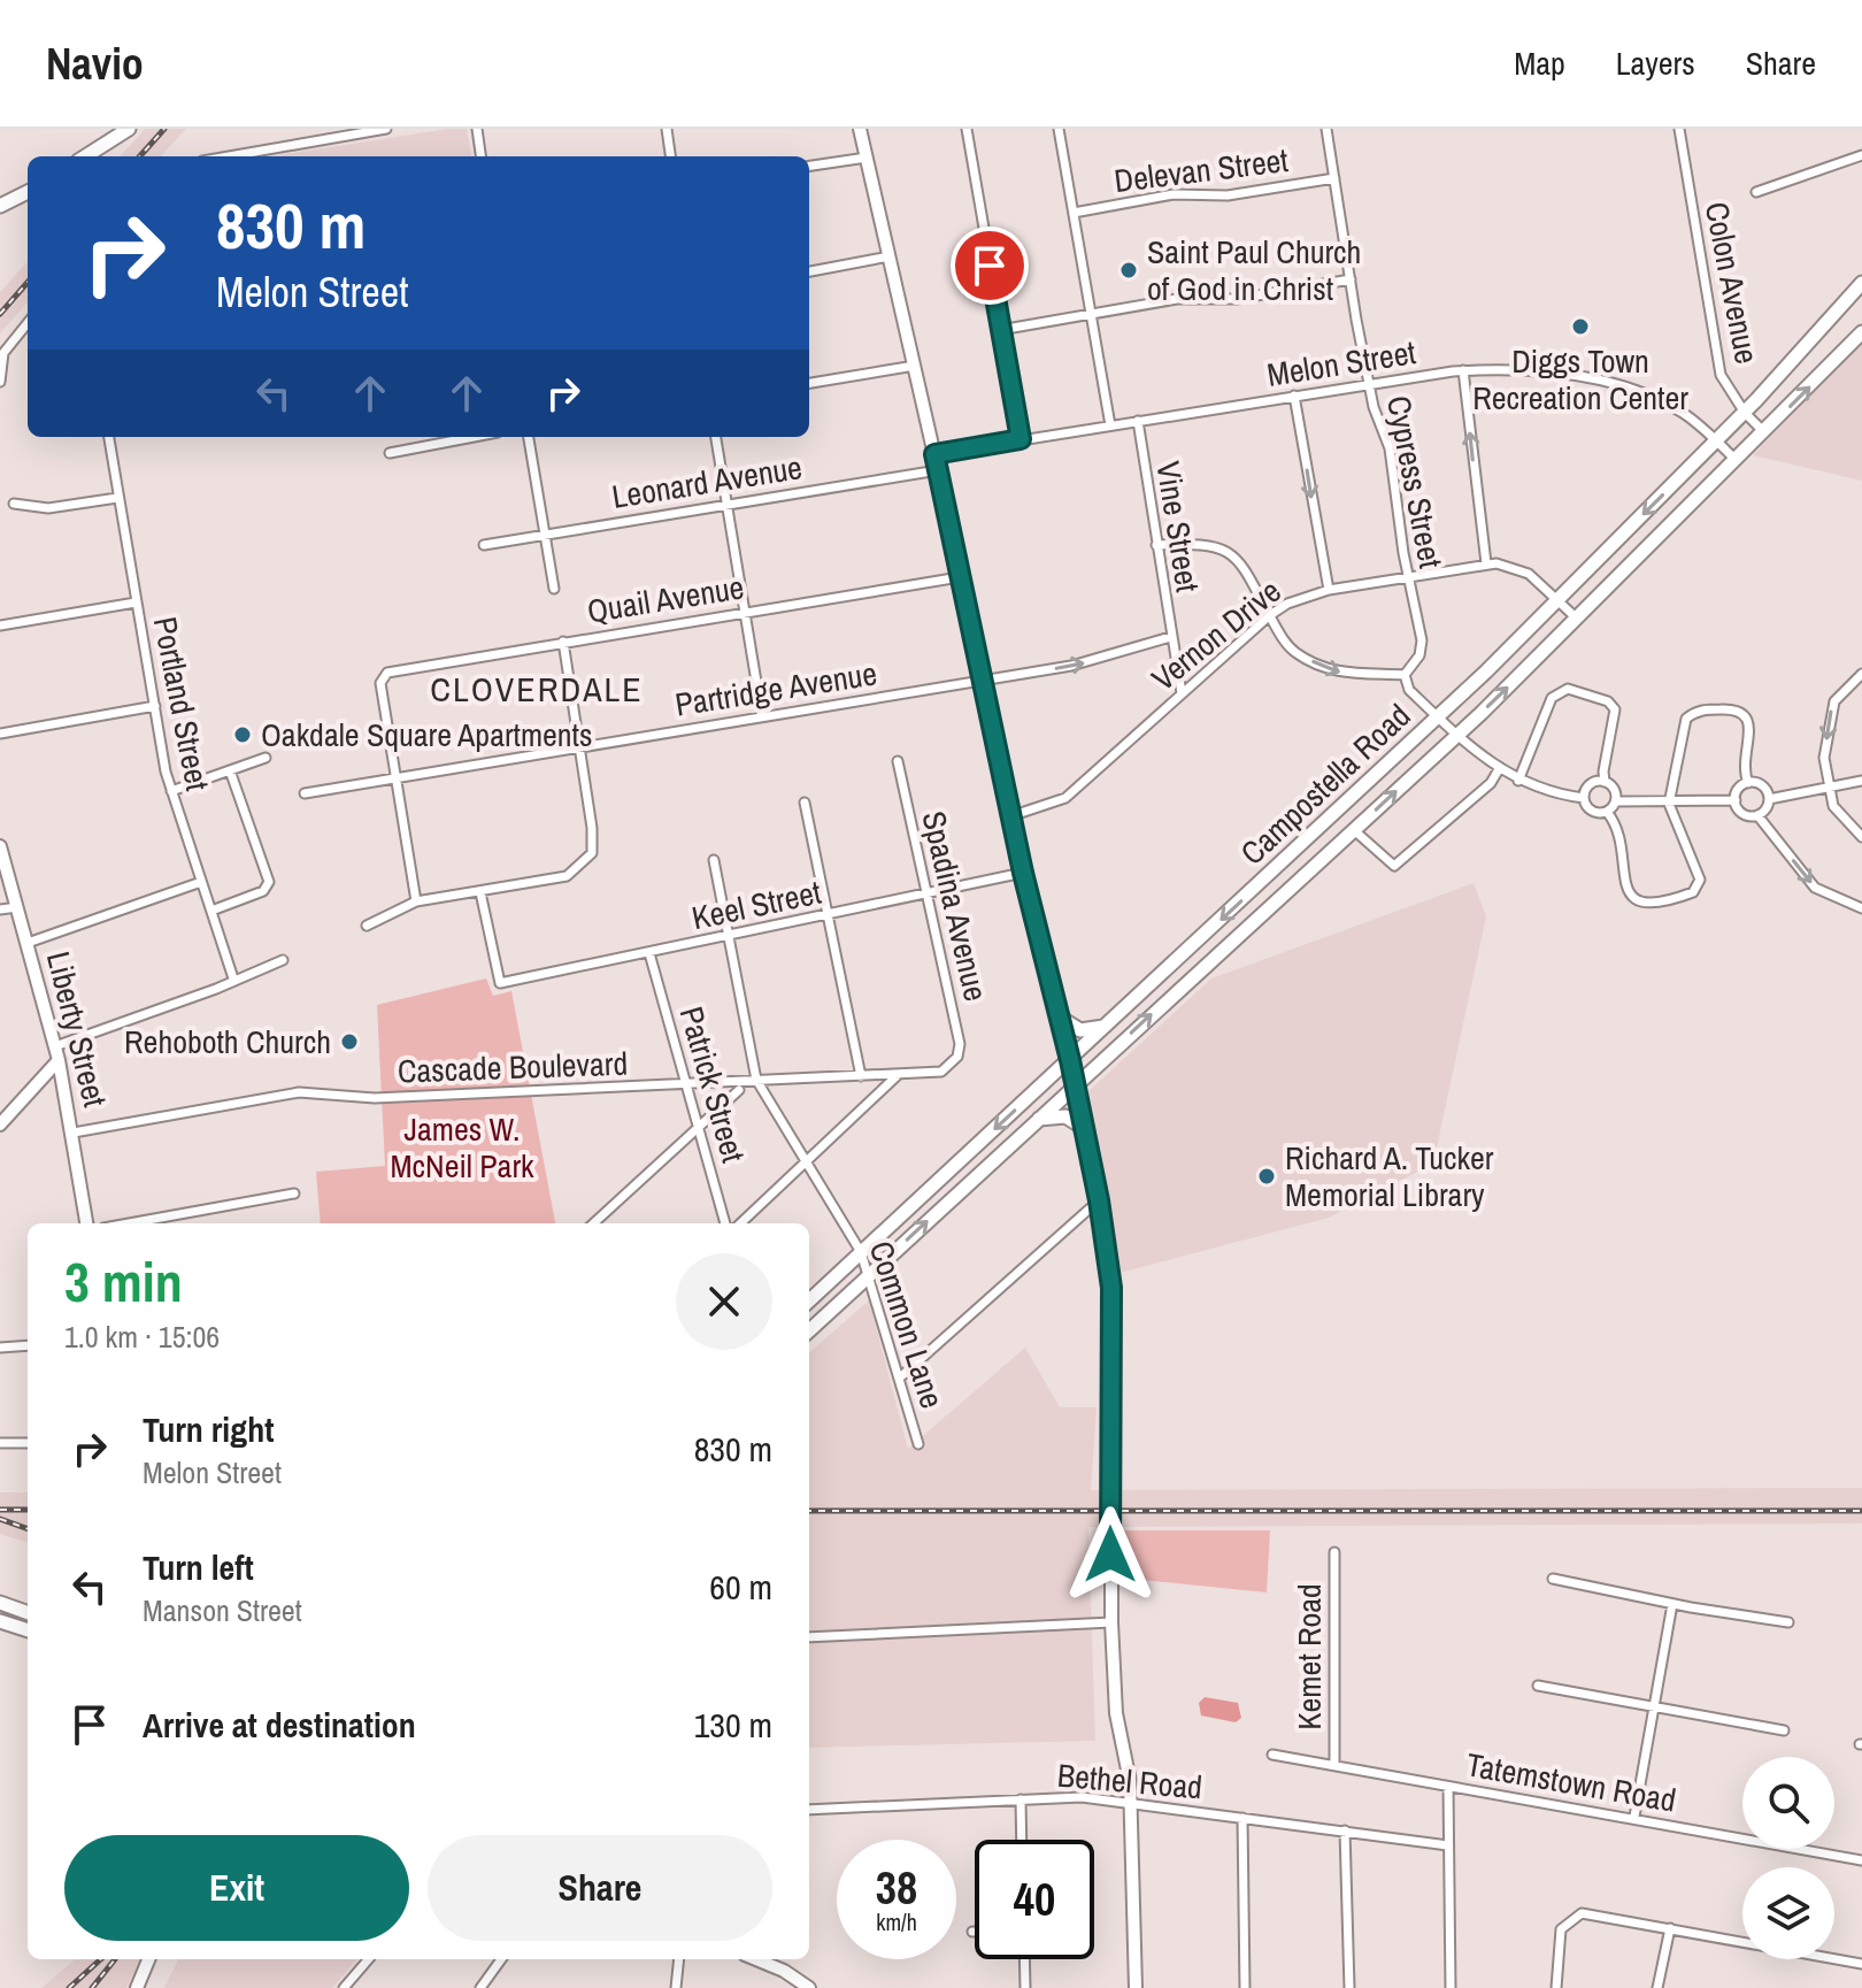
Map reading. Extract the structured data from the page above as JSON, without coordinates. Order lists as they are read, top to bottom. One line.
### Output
{"streets":{"main road":["Campostella Road"],"street":["Delevan Street","Colon Avenue","Melon Street","Leonard Avenue","Cypress Street","Vine Street","Quail Avenue","Vernon Drive","Partridge Avenue","Portland Street","Keel Street","Spadina Avenue","Liberty Street","Cascade Boulevard","Patrick Street","Common Lane","Kemet Road","Bethel Road","Tatemstown Road"]},"crossings":[["Delevan Street","Cypress Street"],["Colon Avenue","Campostella Road"],["Melon Street","Cypress Street"],["Melon Street","Vine Street"],["Melon Street","Campostella Road"],["Cypress Street","Vernon Drive"],["Vine Street","Vernon Drive"],["Vine Street","Partridge Avenue"],["Quail Avenue","Partridge Avenue"],["Vernon Drive","Campostella Road"],["Campostella Road","Common Lane"],["Keel Street","Spadina Avenue"],["Keel Street","Patrick Street"],["Keel Street","Common Lane"],["Spadina Avenue","Cascade Boulevard"],["Liberty Street","Cascade Boulevard"],["Cascade Boulevard","Patrick Street"],["Cascade Boulevard","Common Lane"],["Kemet Road","Tatemstown Road"]],"districts":["CLOVERDALE"],"parks":["James W. McNeil Park"],"places":["Saint Paul Church of God in Christ","Diggs Town Recreation Center","Oakdale Square Apartments","Rehoboth Church","Richard A. Tucker Memorial Library"],"page":{"header":"Navio","nav":["Map","Layers","Share"],"turn":["830 m","Melon Street"],"heading":["3 min","1.0 km · 15:06"],"list":[{"name":"Turn right","note":"Melon Street","value":"830 m"},{"name":"Turn left","note":"Manson Street","value":"60 m"},{"name":"Arrive at destination","value":"130 m"}],"buttons":["Exit","Share"],"speed":"38 km/h","limit":"40"}}
